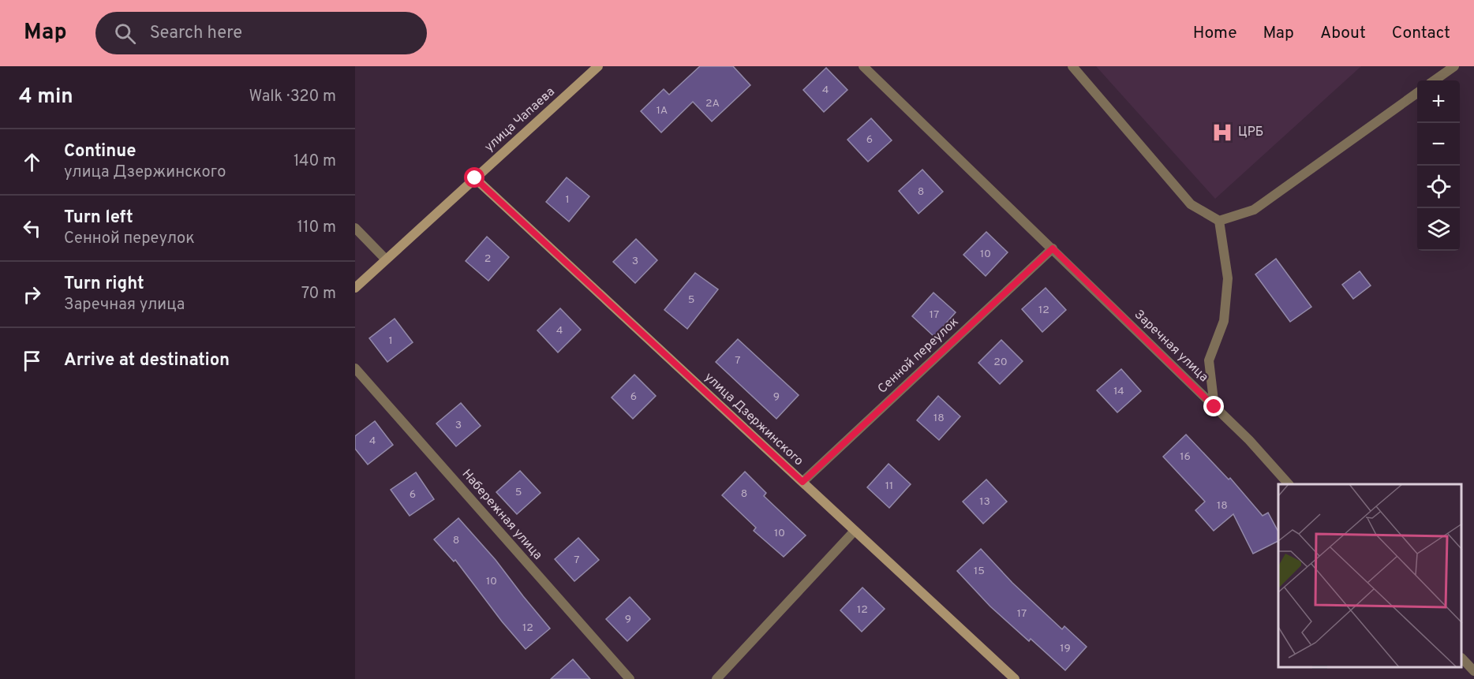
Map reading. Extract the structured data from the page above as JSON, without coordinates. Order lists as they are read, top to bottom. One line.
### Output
{"streets":{"street":["улица Чапаева","Заречная улица","Сенной переулок","улица Дзержинского","Набережная улица"]},"crossings":[["улица Чапаева","улица Дзержинского"],["Заречная улица","Сенной переулок"],["Сенной переулок","улица Дзержинского"]],"places":{"hospital":["ЦРБ"]},"house_numbers":["4","2А","1А","6","8","1","10","2","3","5","12","17","4","1","7","20","14","6","9","18","3","4","16","11","5","8","6","13","18","10","8","7","15","10","12","17","9","12","19"],"page":{"header":"Map","search":"Search here","nav":["Home","Map","About","Contact"],"heading":["4 min","Walk · 320 m"],"map_buttons":["+","−"],"list":[["Continue","улица Дзержинского","140 m"],["Turn left","Сенной переулок","110 m"],["Turn right","Заречная улица","70 m"],"Arrive at destination"]}}
